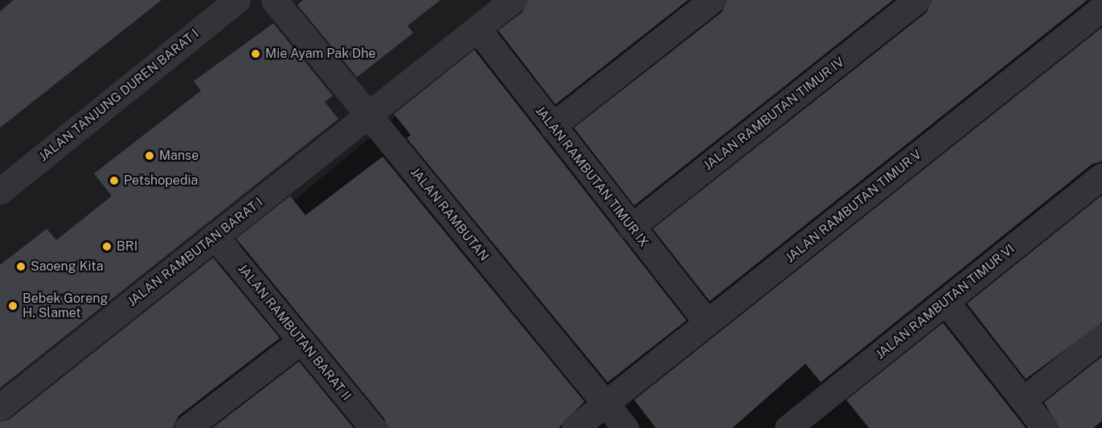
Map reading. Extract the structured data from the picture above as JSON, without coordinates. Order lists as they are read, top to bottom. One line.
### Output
{"streets":{"street":["JALAN TANJUNG DUREN BARAT I","JALAN RAMBUTAN TIMUR IV","JALAN RAMBUTAN TIMUR IX","JALAN RAMBUTAN TIMUR V","JALAN RAMBUTAN","JALAN RAMBUTAN BARAT I","JALAN RAMBUTAN TIMUR VI","JALAN RAMBUTAN BARAT II"]},"crossings":[["JALAN RAMBUTAN TIMUR IV","JALAN RAMBUTAN TIMUR IX"],["JALAN RAMBUTAN TIMUR IX","JALAN RAMBUTAN TIMUR V"],["JALAN RAMBUTAN TIMUR IX","JALAN RAMBUTAN BARAT I"],["JALAN RAMBUTAN TIMUR V","JALAN RAMBUTAN"],["JALAN RAMBUTAN","JALAN RAMBUTAN BARAT I"],["JALAN RAMBUTAN BARAT I","JALAN RAMBUTAN BARAT II"]],"places":["Mie Ayam Pak Dhe","Manse","Petshopedia","BRI","Saoeng Kita","Bebek Goreng H. Slamet"]}
